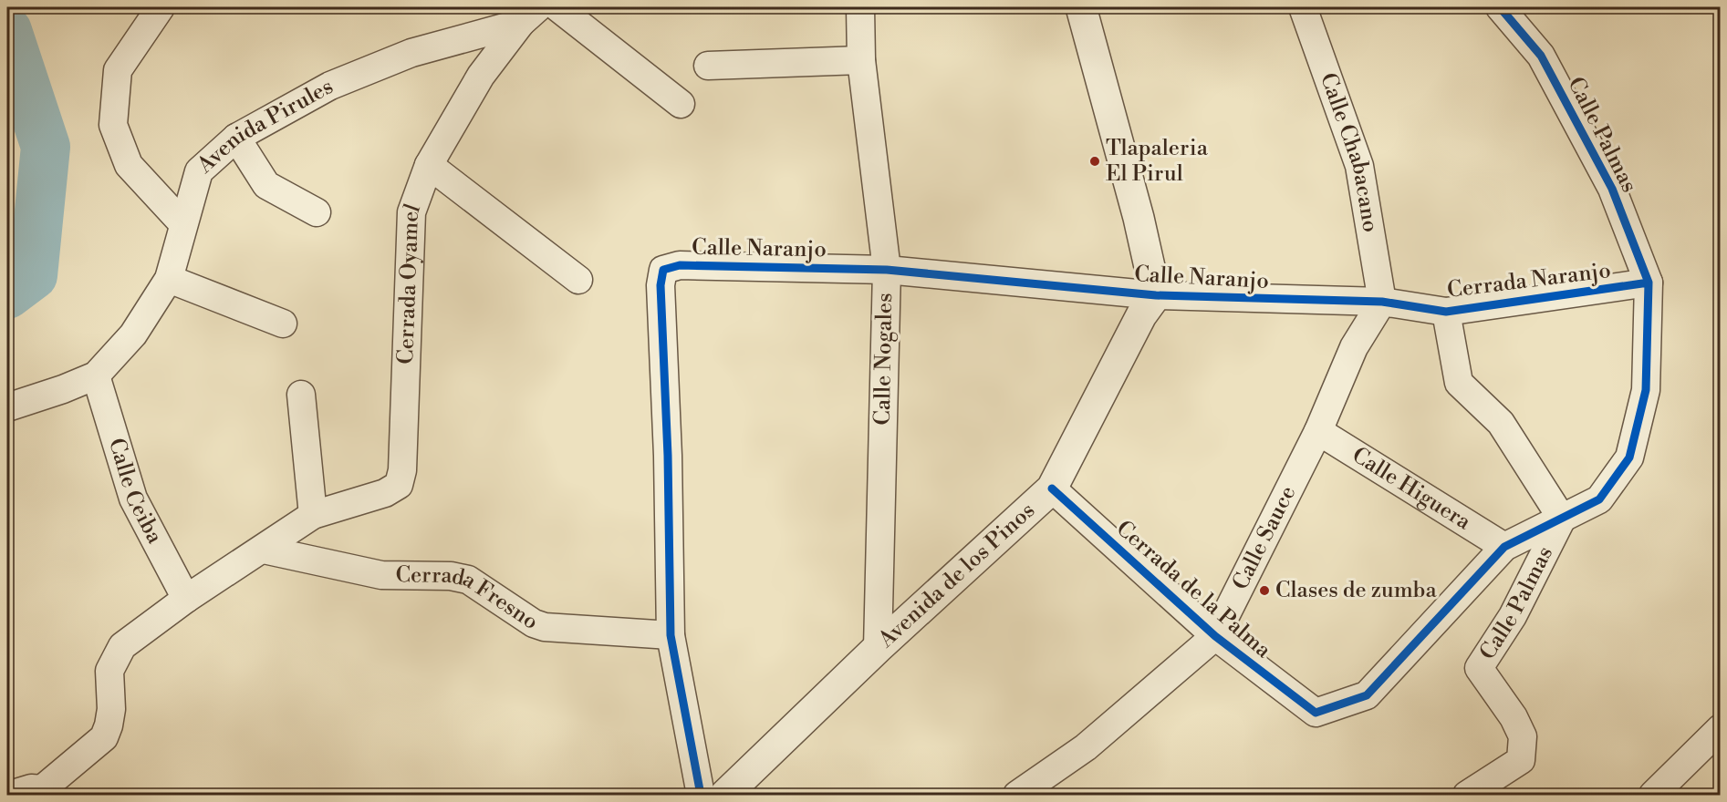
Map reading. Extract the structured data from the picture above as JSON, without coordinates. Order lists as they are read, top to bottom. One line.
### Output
{"streets":{"street":["Avenida Pirules","Calle Palmas","Calle Chabacano","Calle Naranjo","Cerrada Naranjo","Cerrada Oyamel","Calle Nogales","Calle Higuera","Calle Ceiba","Calle Sauce","Avenida de los Pinos","Cerrada de la Palma","Cerrada Fresno"]},"crossings":[["Avenida Pirules","Cerrada Oyamel"],["Avenida Pirules","Calle Ceiba"],["Calle Palmas","Cerrada Naranjo"],["Calle Chabacano","Calle Naranjo"],["Calle Chabacano","Cerrada Naranjo"],["Calle Chabacano","Calle Sauce"],["Calle Naranjo","Cerrada Naranjo"],["Calle Naranjo","Calle Nogales"],["Calle Naranjo","Calle Sauce"],["Calle Naranjo","Avenida de los Pinos"],["Calle Naranjo","Cerrada Fresno"],["Cerrada Naranjo","Calle Sauce"],["Cerrada Oyamel","Calle Ceiba"],["Cerrada Oyamel","Cerrada Fresno"],["Calle Nogales","Avenida de los Pinos"],["Calle Higuera","Calle Sauce"],["Calle Higuera","Cerrada de la Palma"],["Calle Sauce","Cerrada de la Palma"],["Avenida de los Pinos","Cerrada de la Palma"]],"places":["Tlapaleria El Pirul","Clases de zumba"]}
